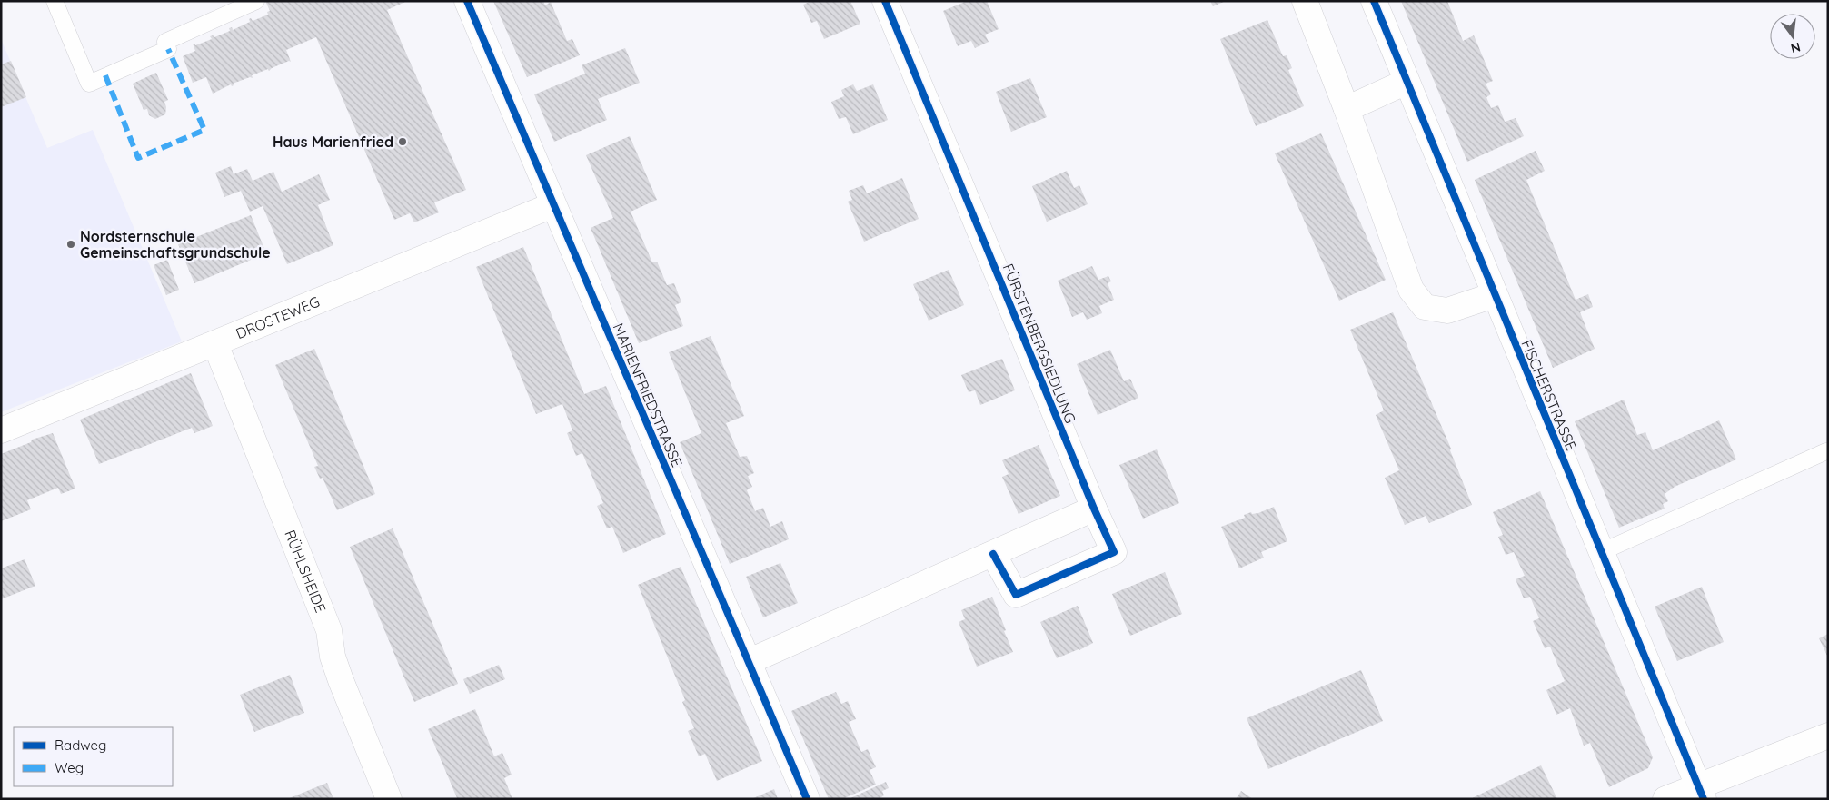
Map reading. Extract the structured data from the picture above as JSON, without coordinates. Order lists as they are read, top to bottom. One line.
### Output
{"streets":{"street":["DROSTEWEG","FÜRSTENBERGSIEDLUNG","MARIENFRIEDSTRASSE","FISCHERSTRASSE","RÜHLSHEIDE"]},"crossings":[["DROSTEWEG","MARIENFRIEDSTRASSE"],["DROSTEWEG","RÜHLSHEIDE"]],"places":["Haus Marienfried","Nordsternschule Gemeinschaftsgrundschule"],"legend":["Radweg","Weg"],"north":"bottom"}
